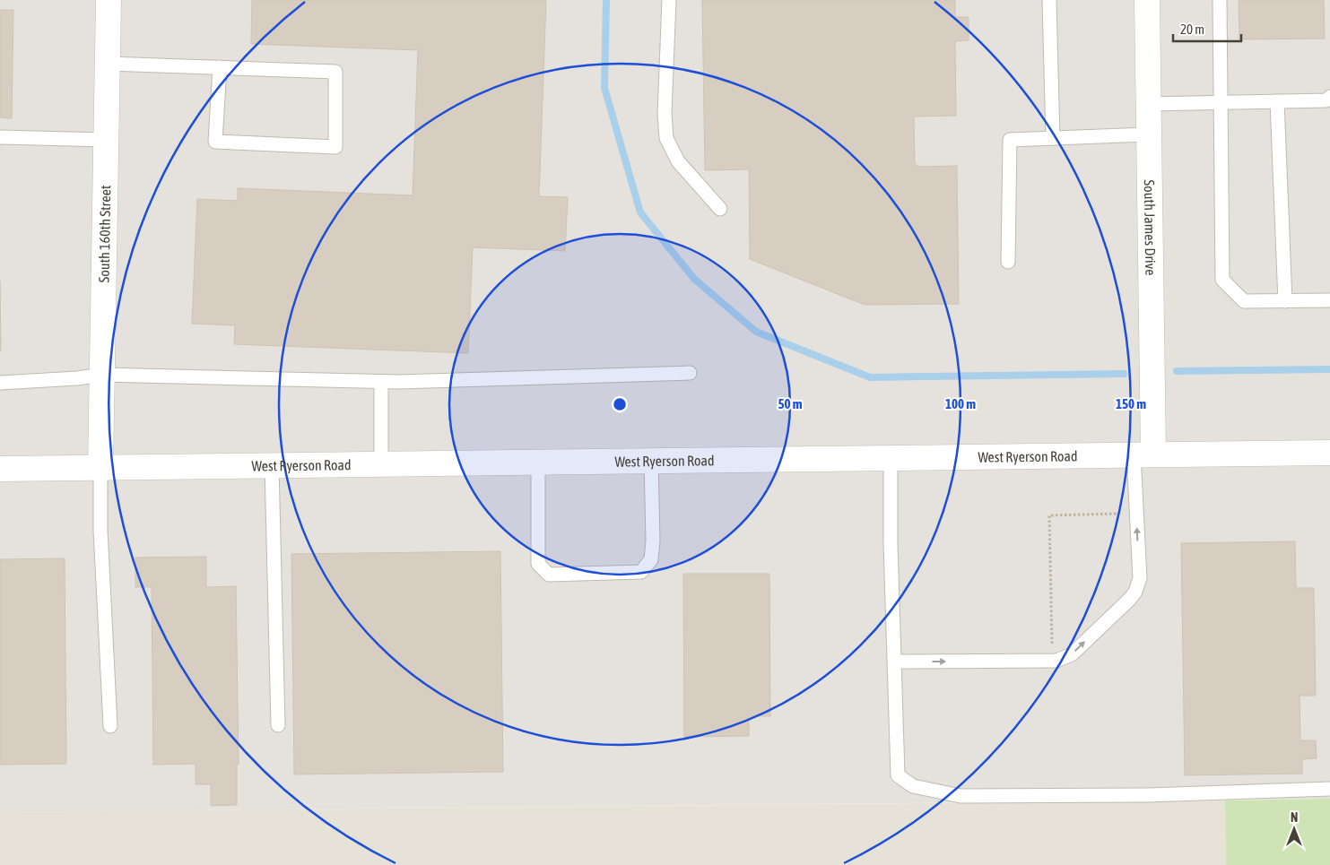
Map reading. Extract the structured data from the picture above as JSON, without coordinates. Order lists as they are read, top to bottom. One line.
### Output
{"streets":{"street":["South James Drive","South 160th Street","West Ryerson Road"]},"crossings":[["South James Drive","West Ryerson Road"],["South 160th Street","West Ryerson Road"]],"scale_bar":"20 m","north":"top","rings":["50 m","100 m","150 m"]}
